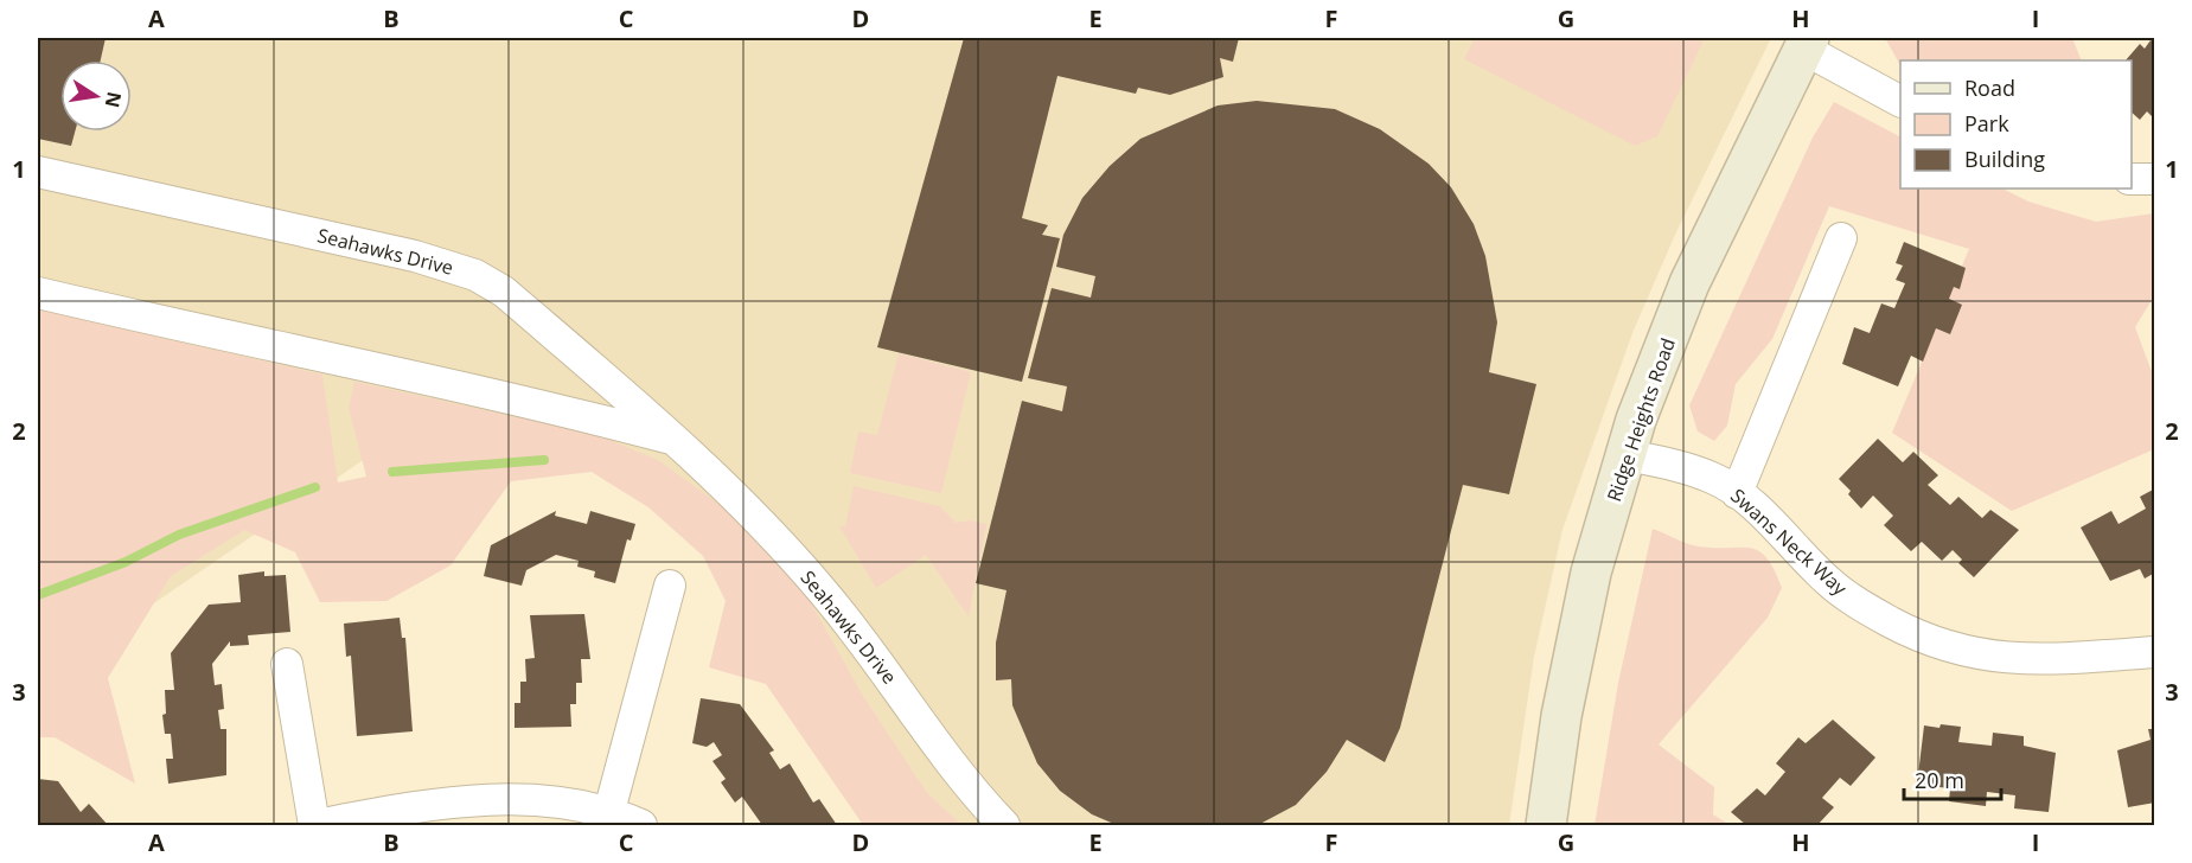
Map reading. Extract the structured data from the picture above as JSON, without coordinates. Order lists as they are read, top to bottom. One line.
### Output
{"streets":{"street":["Seahawks Drive","Ridge Heights Road","Swans Neck Way"]},"crossings":[["Ridge Heights Road","Swans Neck Way"]],"legend":["Road","Park","Building"],"scale_bar":"20 m","north":"right","grid":{"columns":["A","B","C","D","E","F","G","H","I"],"rows":["1","2","3"]}}
